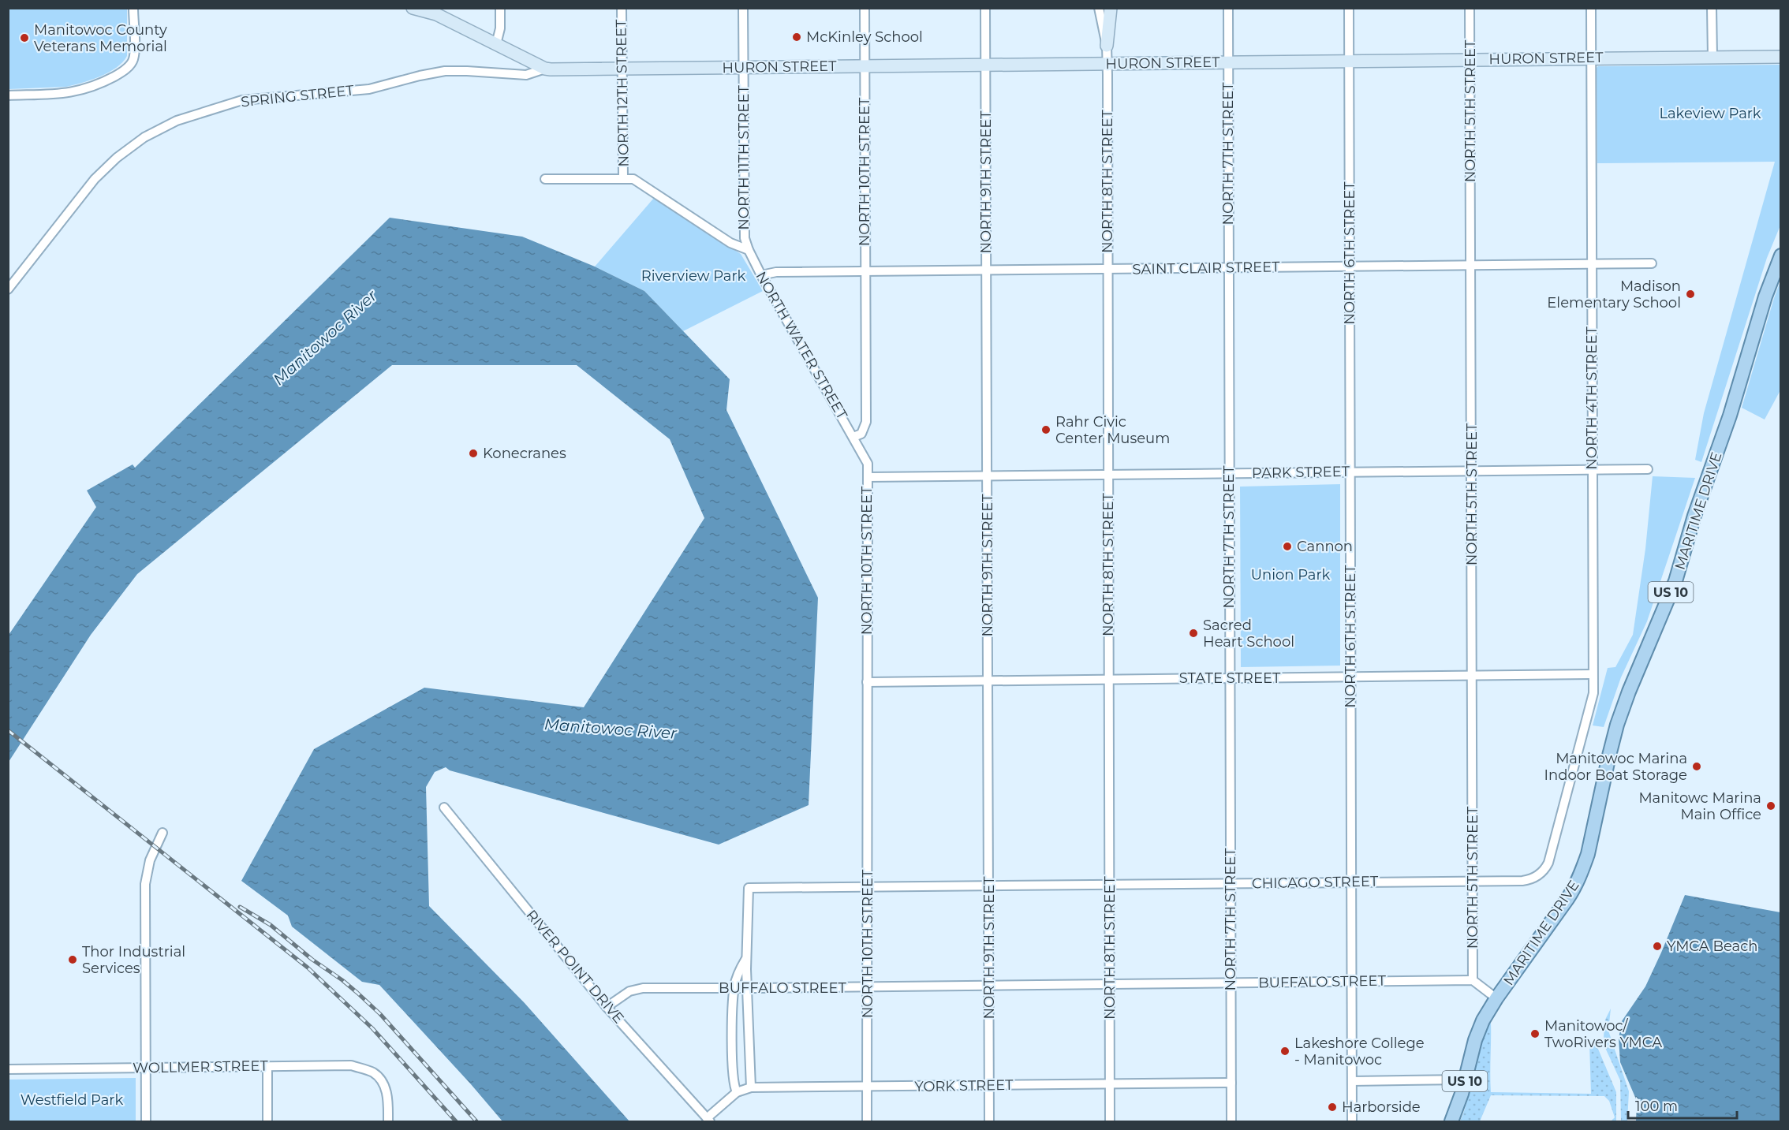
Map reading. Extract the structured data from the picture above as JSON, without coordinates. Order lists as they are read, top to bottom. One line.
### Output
{"streets":{"main road":["MARITIME DRIVE","US 10"],"street":["HURON STREET","NORTH 12TH STREET","SPRING STREET","NORTH 5TH STREET","NORTH 7TH STREET","NORTH 11TH STREET","NORTH 10TH STREET","NORTH 8TH STREET","NORTH 9TH STREET","NORTH 6TH STREET","SAINT CLAIR STREET","NORTH WATER STREET","NORTH 4TH STREET","PARK STREET","STATE STREET","CHICAGO STREET","RIVER POINT DRIVE","BUFFALO STREET","WOLLMER STREET","YORK STREET"]},"crossings":[["HURON STREET","NORTH 12TH STREET"],["HURON STREET","SPRING STREET"],["HURON STREET","NORTH 5TH STREET"],["HURON STREET","NORTH 7TH STREET"],["HURON STREET","NORTH 11TH STREET"],["HURON STREET","NORTH 10TH STREET"],["HURON STREET","NORTH 8TH STREET"],["HURON STREET","NORTH 9TH STREET"],["HURON STREET","NORTH 6TH STREET"],["HURON STREET","NORTH 4TH STREET"],["NORTH 5TH STREET","SAINT CLAIR STREET"],["NORTH 5TH STREET","PARK STREET"],["NORTH 5TH STREET","STATE STREET"],["NORTH 5TH STREET","CHICAGO STREET"],["NORTH 5TH STREET","BUFFALO STREET"],["NORTH 7TH STREET","SAINT CLAIR STREET"],["NORTH 7TH STREET","PARK STREET"],["NORTH 7TH STREET","STATE STREET"],["NORTH 7TH STREET","CHICAGO STREET"],["NORTH 7TH STREET","BUFFALO STREET"],["NORTH 7TH STREET","YORK STREET"],["NORTH 11TH STREET","NORTH WATER STREET"],["NORTH 10TH STREET","SAINT CLAIR STREET"],["NORTH 10TH STREET","NORTH WATER STREET"],["NORTH 10TH STREET","PARK STREET"],["NORTH 10TH STREET","STATE STREET"],["NORTH 10TH STREET","CHICAGO STREET"],["NORTH 10TH STREET","BUFFALO STREET"],["NORTH 10TH STREET","YORK STREET"],["NORTH 8TH STREET","SAINT CLAIR STREET"],["NORTH 8TH STREET","PARK STREET"],["NORTH 8TH STREET","STATE STREET"],["NORTH 8TH STREET","CHICAGO STREET"],["NORTH 8TH STREET","BUFFALO STREET"],["NORTH 8TH STREET","YORK STREET"],["NORTH 9TH STREET","SAINT CLAIR STREET"],["NORTH 9TH STREET","PARK STREET"],["NORTH 9TH STREET","STATE STREET"],["NORTH 9TH STREET","CHICAGO STREET"],["NORTH 9TH STREET","BUFFALO STREET"],["NORTH 9TH STREET","YORK STREET"],["NORTH 6TH STREET","SAINT CLAIR STREET"],["NORTH 6TH STREET","PARK STREET"],["NORTH 6TH STREET","STATE STREET"],["NORTH 6TH STREET","CHICAGO STREET"],["NORTH 6TH STREET","BUFFALO STREET"],["SAINT CLAIR STREET","NORTH WATER STREET"],["SAINT CLAIR STREET","NORTH 4TH STREET"],["NORTH 4TH STREET","PARK STREET"],["NORTH 4TH STREET","STATE STREET"],["NORTH 4TH STREET","CHICAGO STREET"],["RIVER POINT DRIVE","BUFFALO STREET"],["RIVER POINT DRIVE","YORK STREET"]],"water":["Manitowoc River"],"parks":["Lakeview Park","Riverview Park","Union Park","Westfield Park"],"places":["McKinley School","Manitowoc County Veterans Memorial","Madison Elementary School","Rahr Civic Center Museum","Konecranes","Cannon","Sacred Heart School","Manitowoc Marina Indoor Boat Storage","Manitowc Marina Main Office","YMCA Beach","Thor Industrial Services","Manitowoc/ TwoRivers YMCA","Lakeshore College - Manitowoc","Harborside"],"scale_bar":"100 m"}
